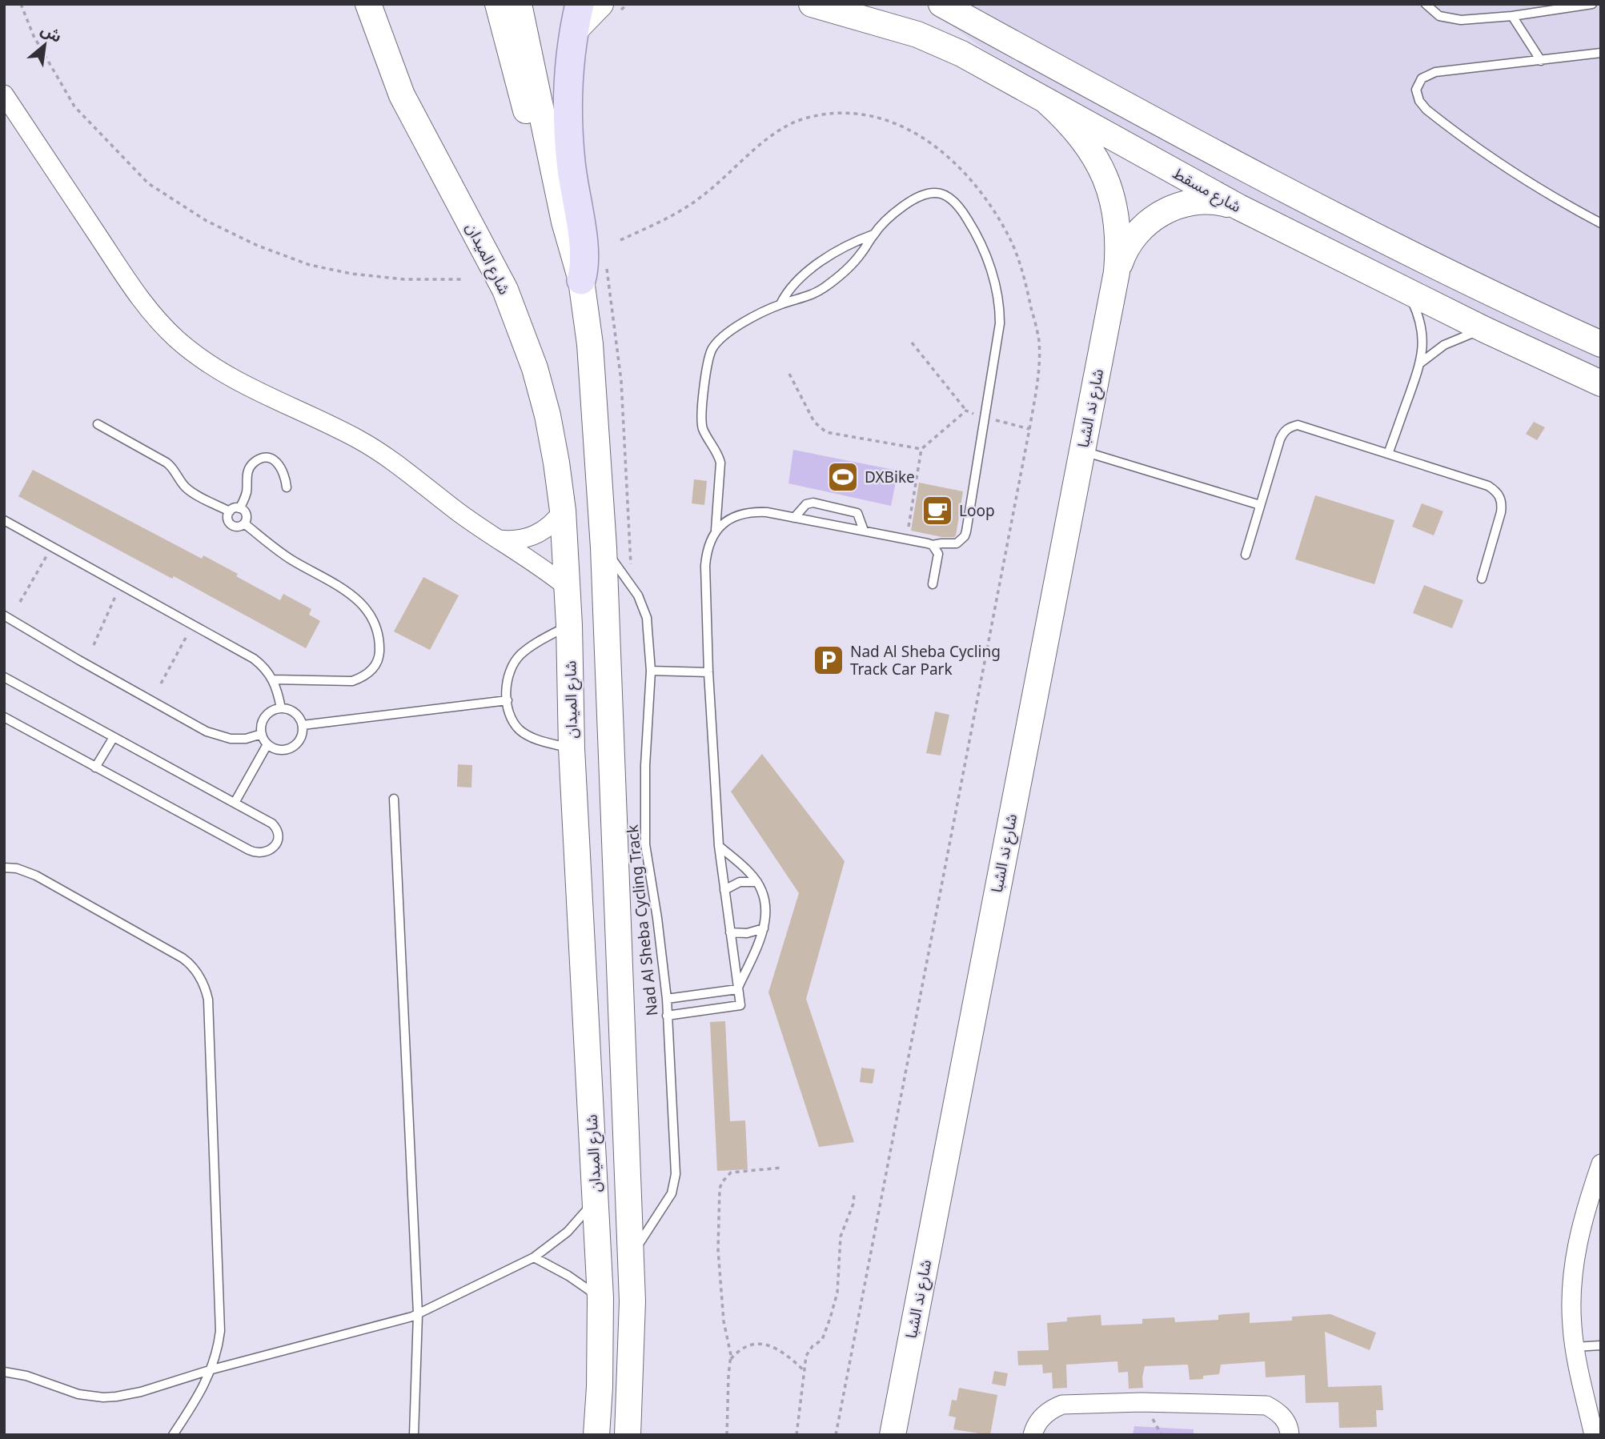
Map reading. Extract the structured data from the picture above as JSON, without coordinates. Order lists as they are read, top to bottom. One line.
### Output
{"streets":{"street":["شارع مسقط","شارع الميدان","شارع ند الشبا"],"lane":["Nad Al Sheba Cycling Track"]},"crossings":[["شارع مسقط","شارع ند الشبا"]],"places":{"sports":["DXBike"],"cafe":["Loop"],"parking":["Nad Al Sheba Cycling Track Car Park"]},"north":"top right"}
